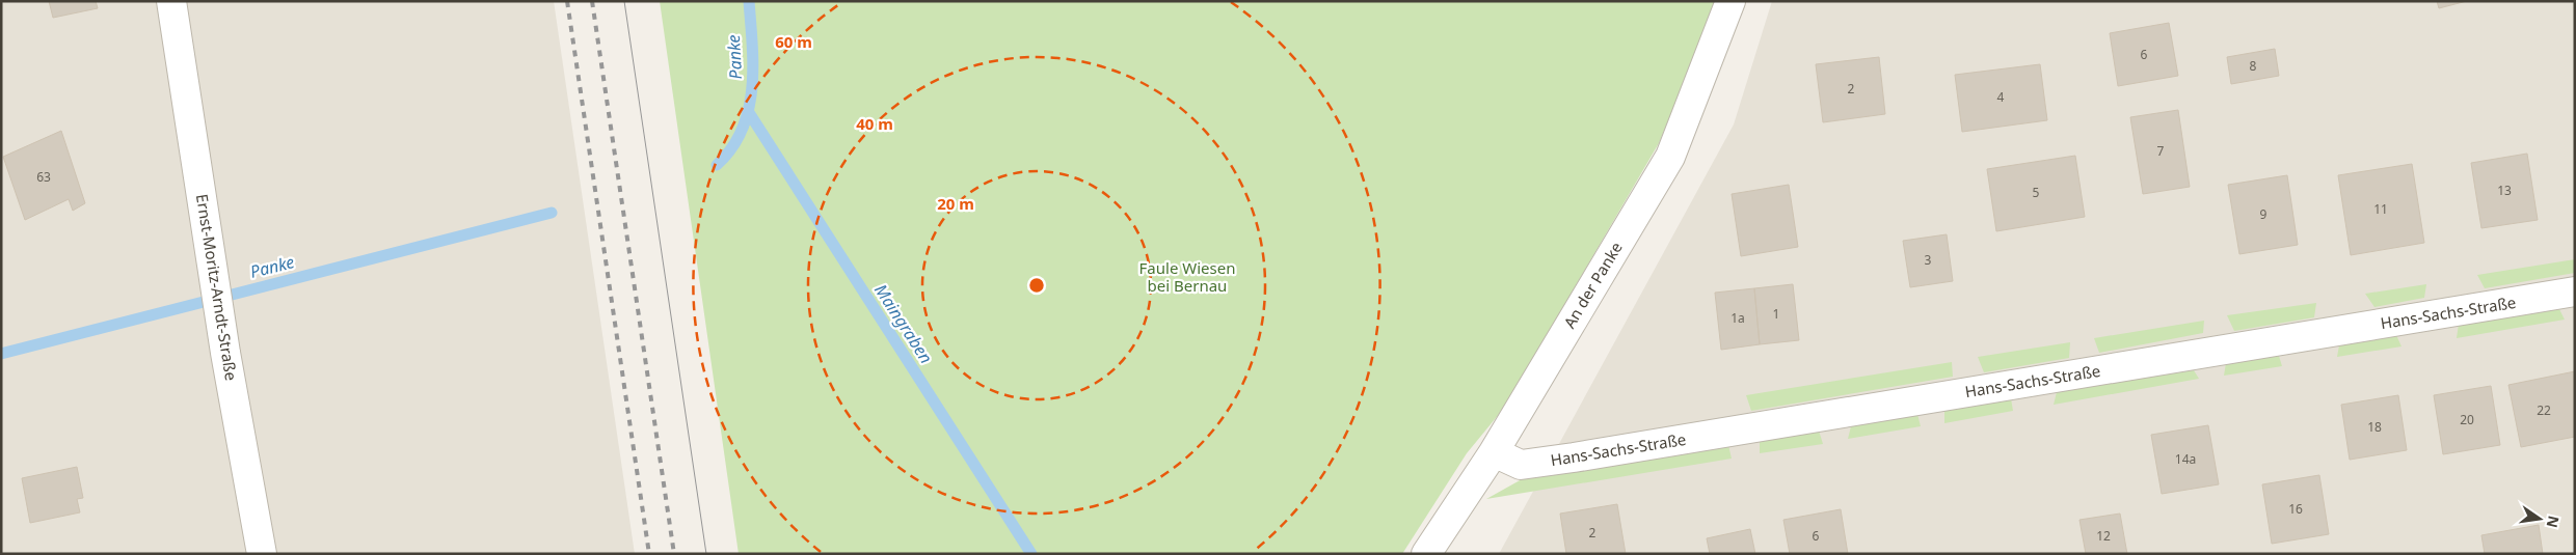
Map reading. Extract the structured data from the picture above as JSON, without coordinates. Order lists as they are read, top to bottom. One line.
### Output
{"streets":{"street":["An der Panke","Ernst-Moritz-Arndt-Straße","Hans-Sachs-Straße"]},"crossings":[["An der Panke","Hans-Sachs-Straße"]],"water":["Panke","Maingraben"],"parks":["Faule Wiesen bei Bernau"],"house_numbers":["6","8","2","4","7","63","13","5","11","9","3","1","1a","22","20","18","14a","16","2","6","12"],"north":"right","rings":["60 m","40 m","20 m"]}
